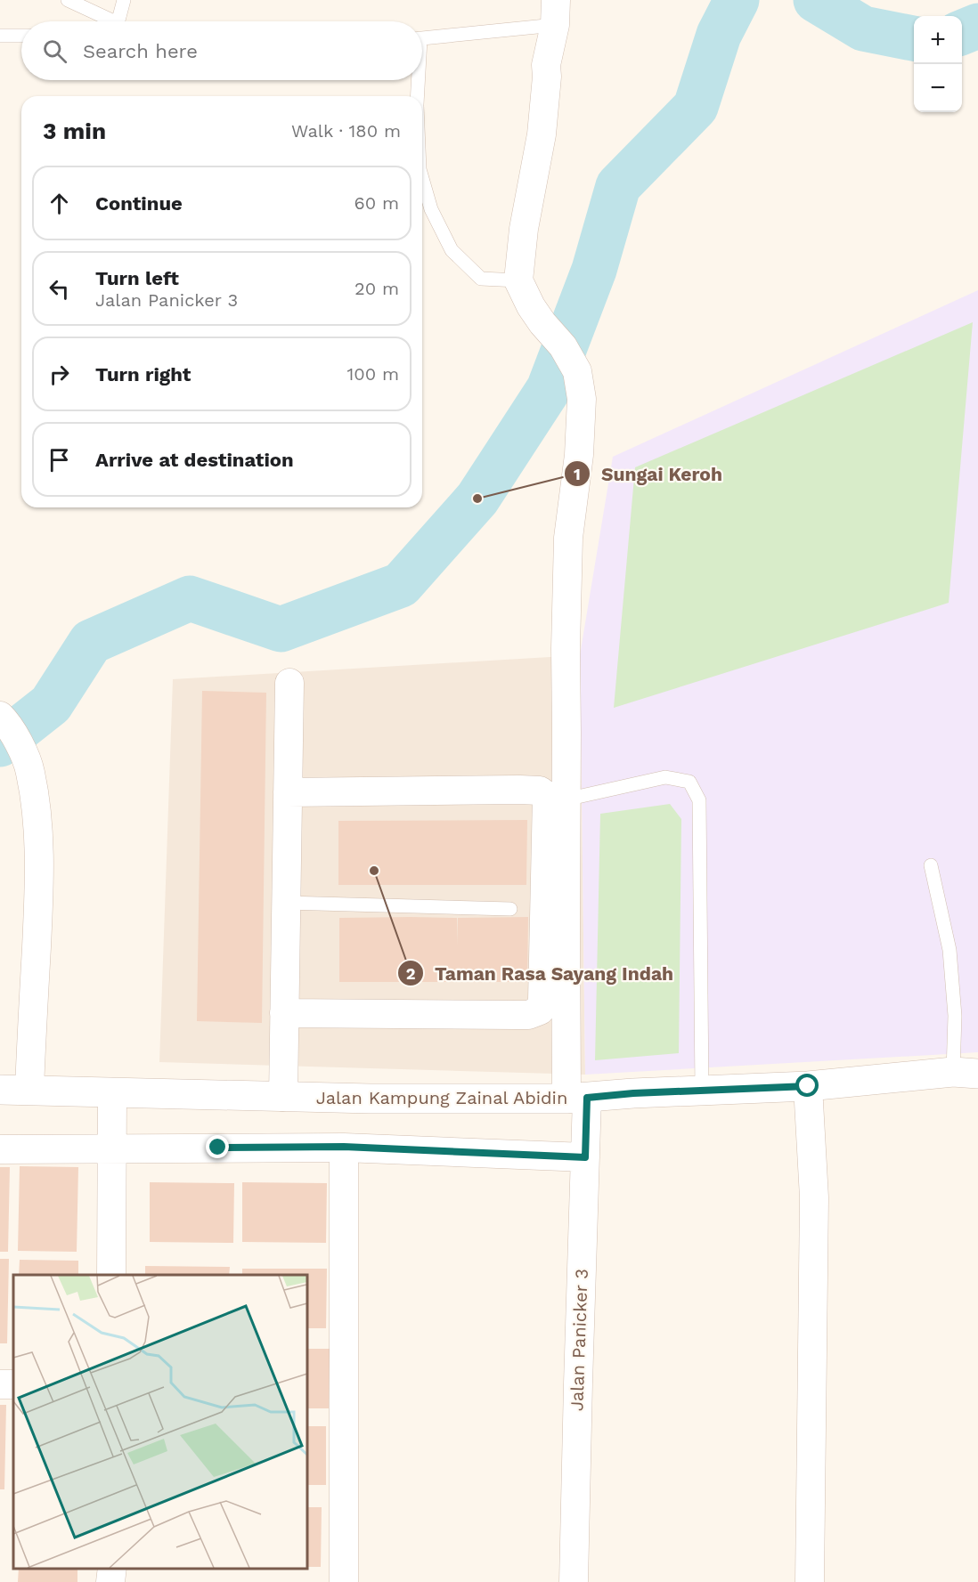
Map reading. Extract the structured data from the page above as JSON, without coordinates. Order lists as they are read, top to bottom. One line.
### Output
{"streets":{"street":["Jalan Kampung Zainal Abidin","Jalan Panicker 3"]},"crossings":[["Jalan Kampung Zainal Abidin","Jalan Panicker 3"]],"places":["Sungai Keroh","Taman Rasa Sayang Indah"],"page":{"map_buttons":["+","−"],"search":"Search here","heading":["3 min","Walk · 180 m"],"list":[["Continue","60 m"],["Turn left","Jalan Panicker 3","20 m"],["Turn right","100 m"],"Arrive at destination"]}}
